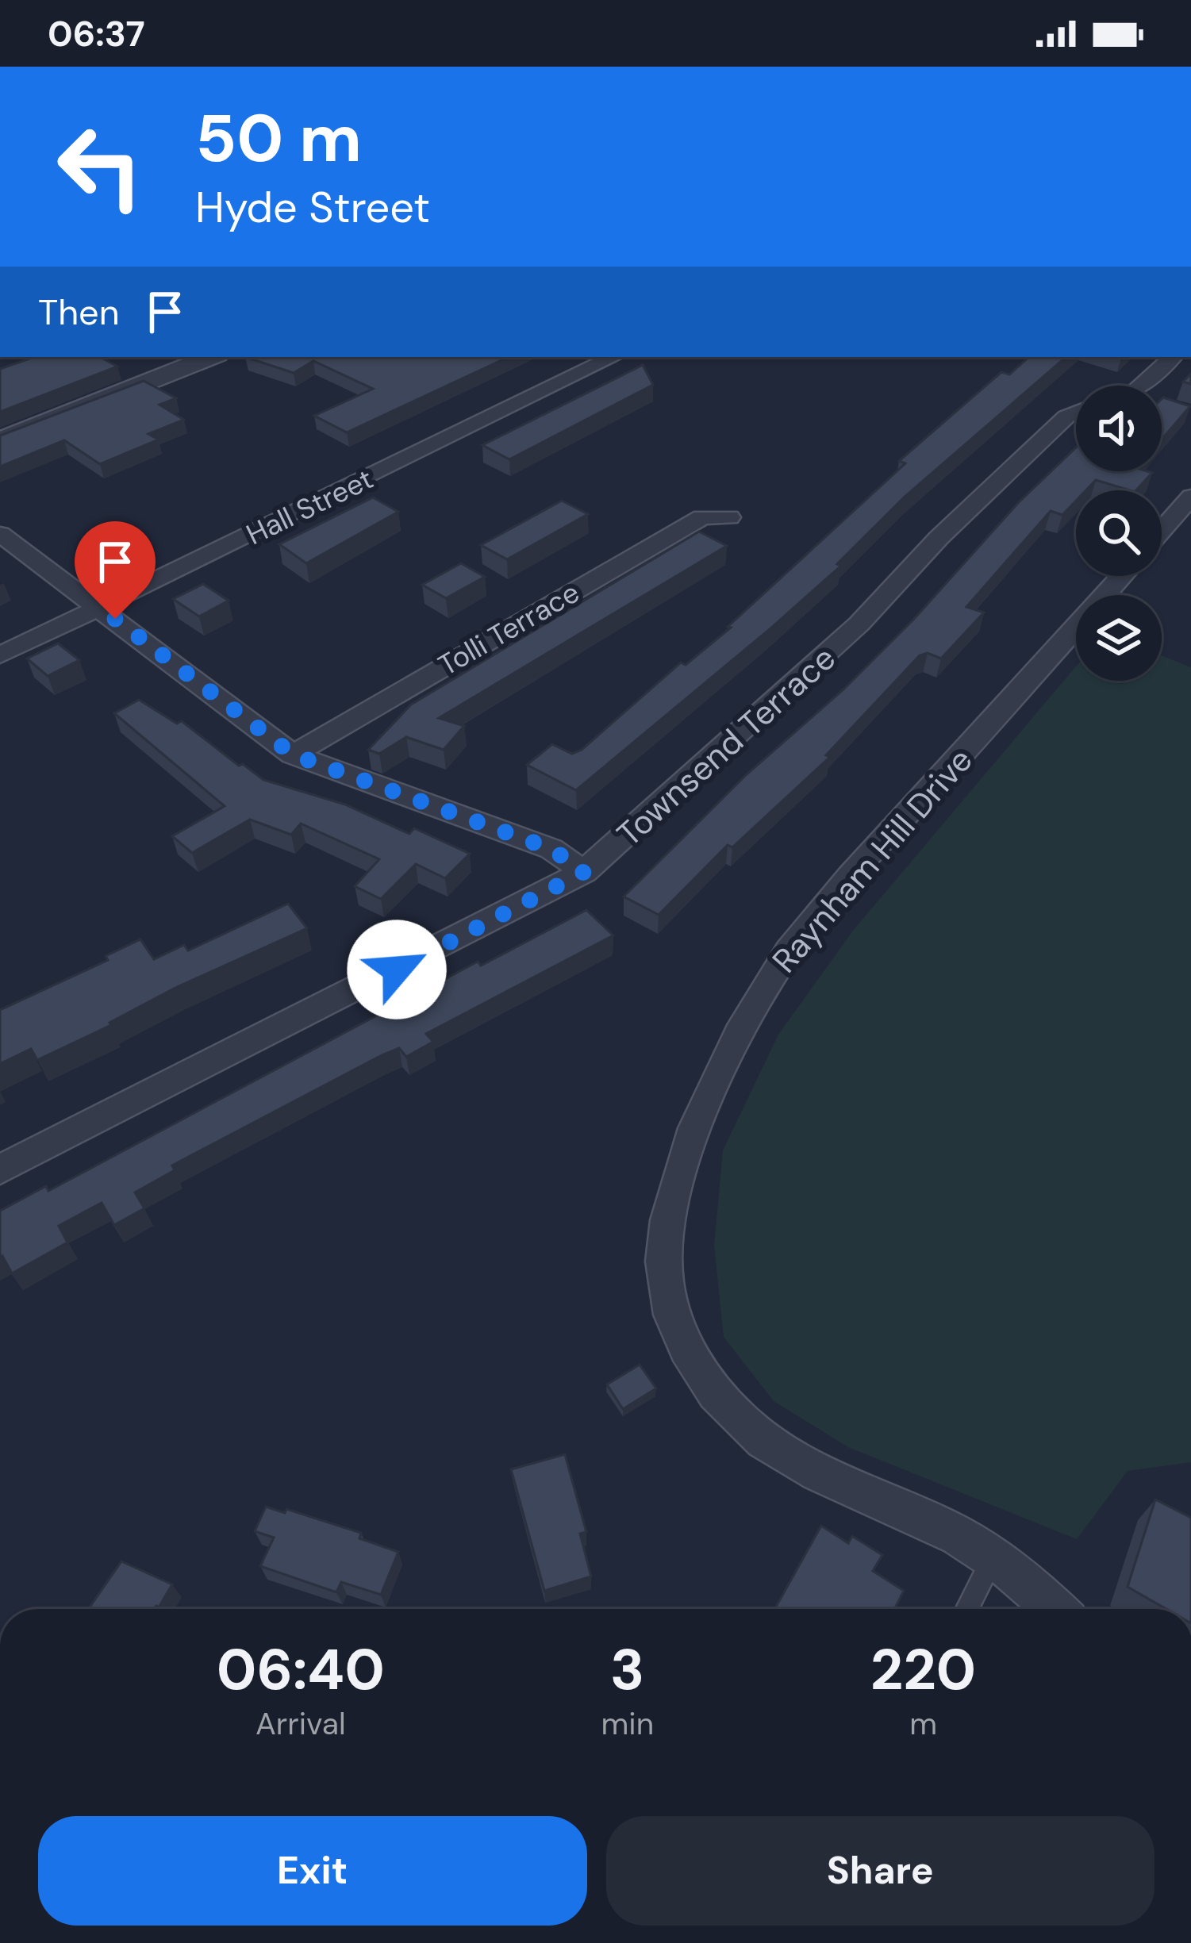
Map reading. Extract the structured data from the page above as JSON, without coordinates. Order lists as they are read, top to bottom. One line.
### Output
{"streets":{"street":["Hall Street","Tolli Terrace","Townsend Terrace","Raynham Hill Drive"]},"page":{"status":"06:37","turn":["50 m","Hyde Street"],"then":"Then","eta":["06:40","Arrival","3","min","220","m"],"buttons":["Exit","Share"]}}
